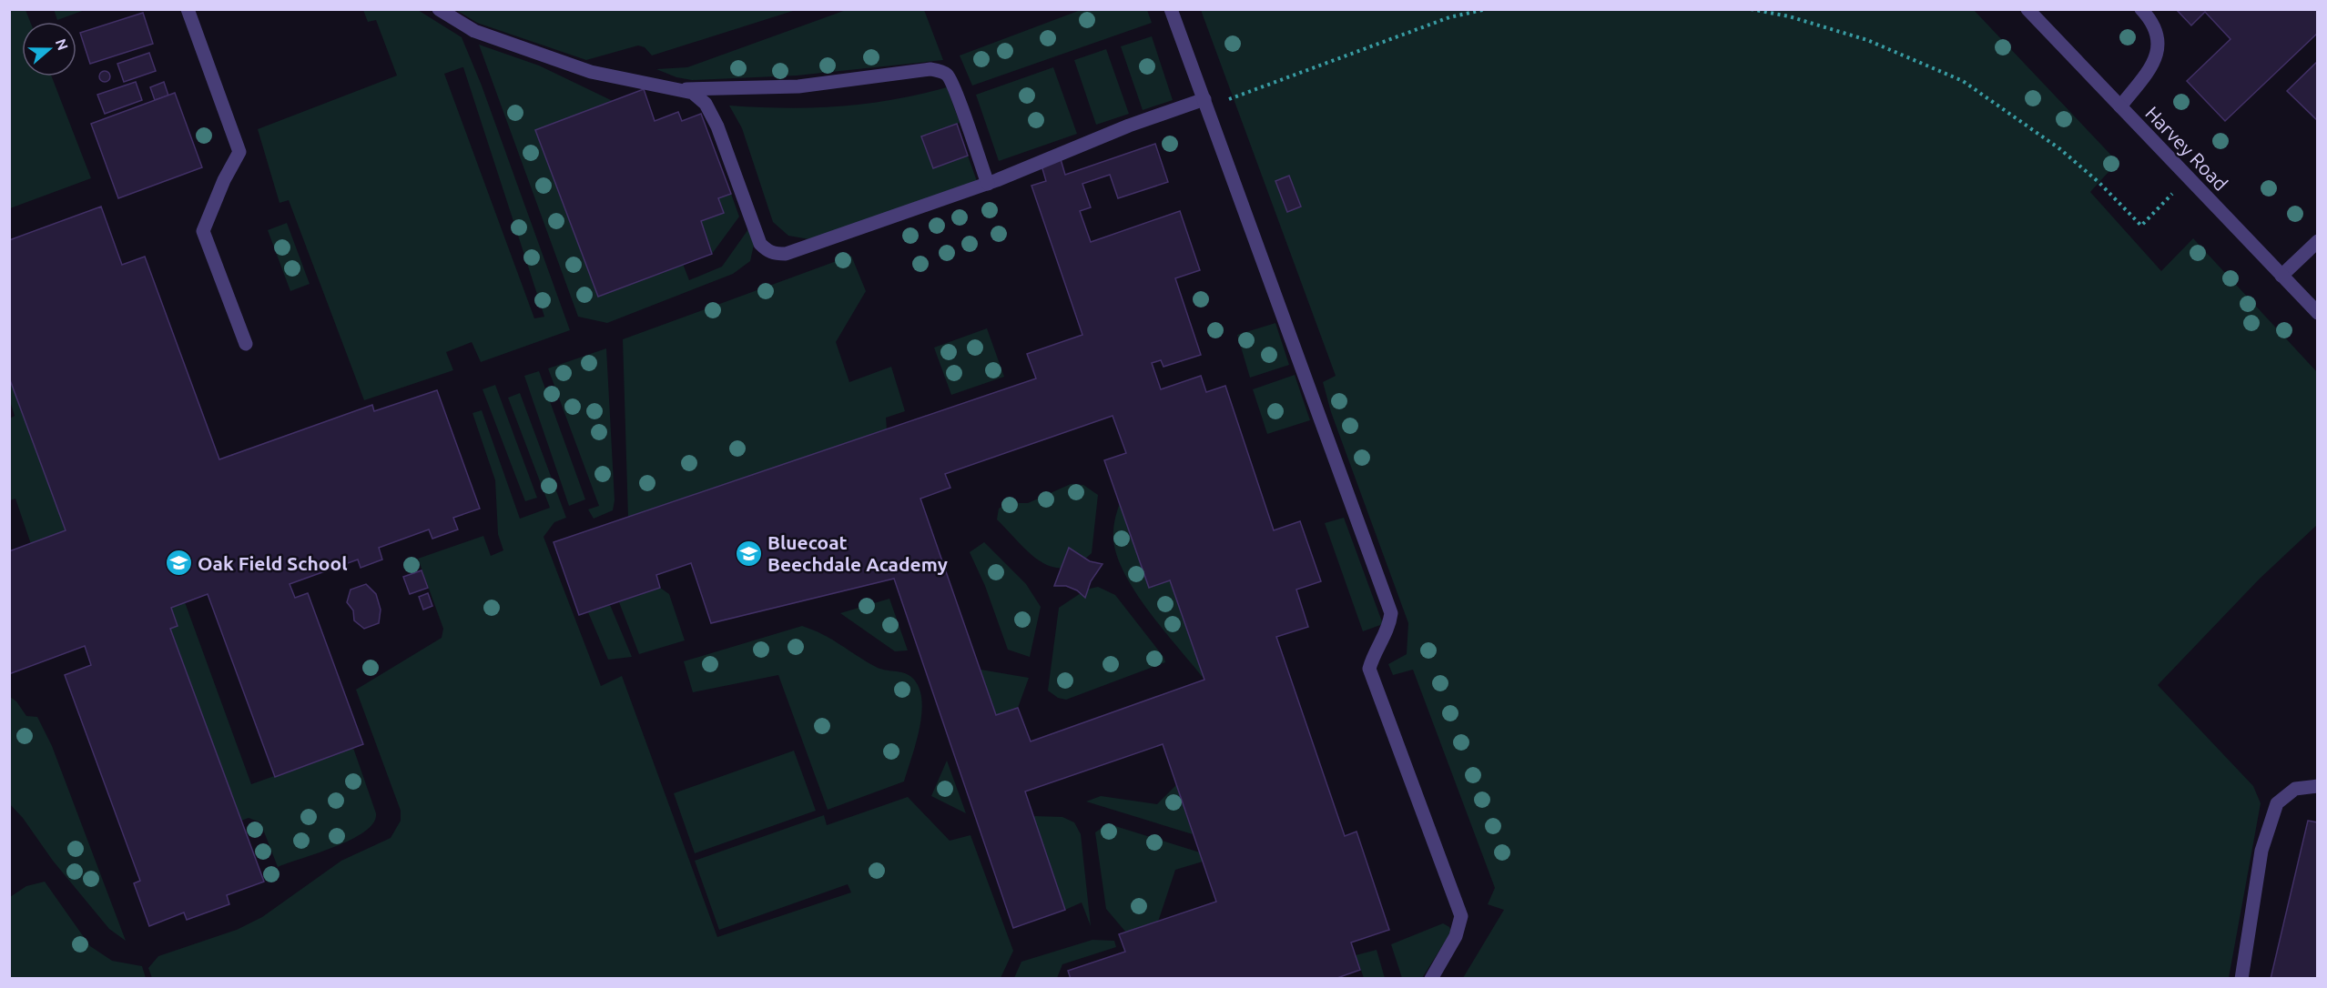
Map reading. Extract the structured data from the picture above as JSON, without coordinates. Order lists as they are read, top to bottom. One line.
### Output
{"streets":{"street":["Harvey Road"]},"places":{"school or university":["Bluecoat Beechdale Academy","Oak Field School"]},"north":"right"}
